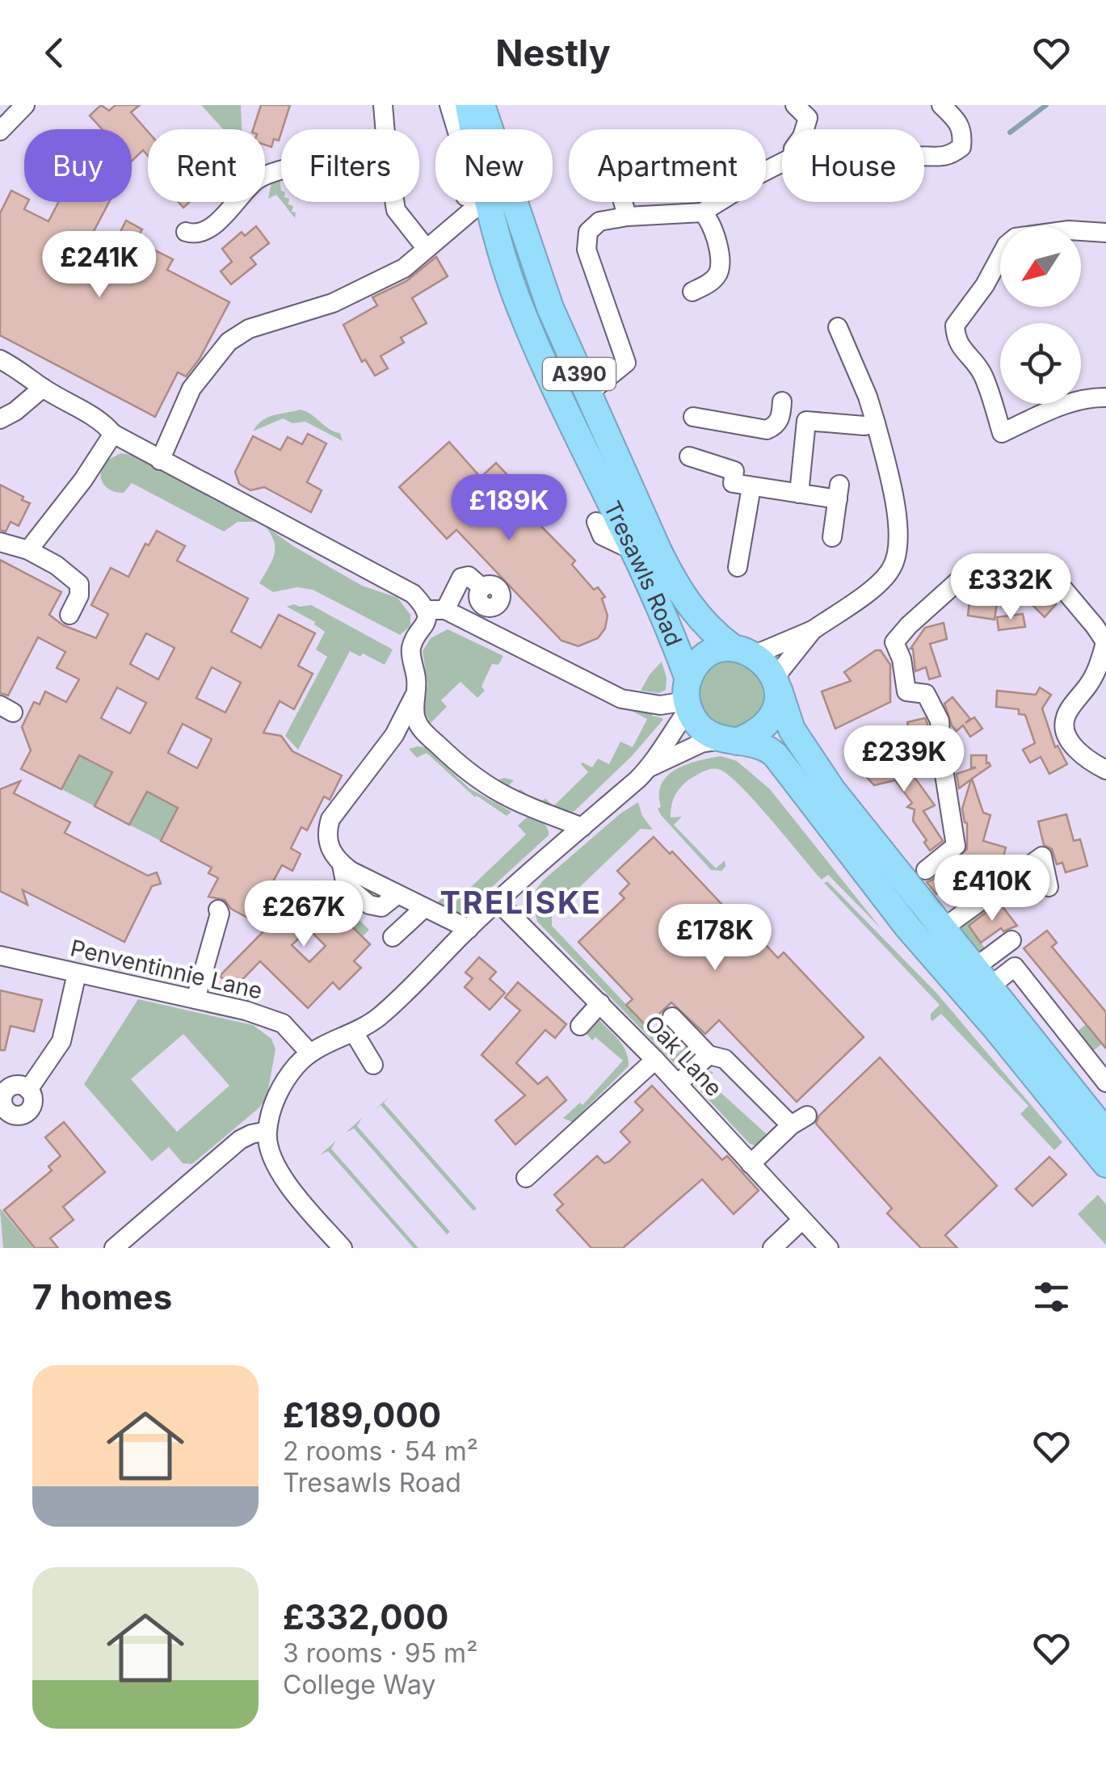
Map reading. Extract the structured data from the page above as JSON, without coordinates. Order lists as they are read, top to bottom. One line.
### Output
{"streets":{"highway":["A390","Tresawls Road"],"street":["Penventinnie Lane","Oak Lane"]},"crossings":[["A390","Tresawls Road"]],"districts":["TRELISKE"],"north":"bottom left","page":{"header":"Nestly","chip":["Buy","Rent","Filters","New","Apartment","House"],"price":["£241K","£189K","£332K","£239K","£410K","£267K","£178K"],"heading":"7 homes","list":[{"name":"£189,000","note":"2 rooms · 54 m² · Tresawls Road"},{"name":"£332,000","note":"3 rooms · 95 m² · College Way"}]}}
